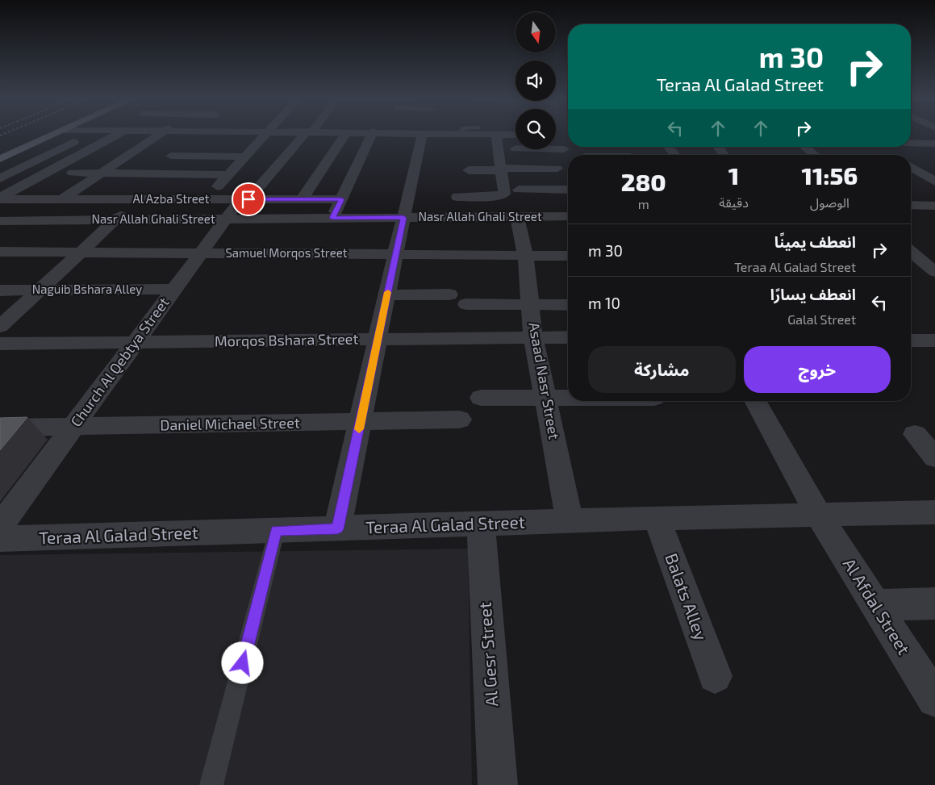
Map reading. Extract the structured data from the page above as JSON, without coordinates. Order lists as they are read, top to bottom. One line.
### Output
{"streets":{"street":["Al Azba Street","Nasr Allah Ghali Street","Samuel Morqos Street","Naguib Bshara Alley","Morqos Bshara Street","Church Al Qebtya Street","Asaad Nasr Street","Daniel Michael Street","Teraa Al Galad Street","Balats Alley","Al Afdal Street","Al Gesr Street"]},"crossings":[["Al Azba Street","Church Al Qebtya Street"],["Nasr Allah Ghali Street","Church Al Qebtya Street"],["Nasr Allah Ghali Street","Asaad Nasr Street"],["Samuel Morqos Street","Church Al Qebtya Street"],["Samuel Morqos Street","Asaad Nasr Street"],["Naguib Bshara Alley","Church Al Qebtya Street"],["Morqos Bshara Street","Church Al Qebtya Street"],["Morqos Bshara Street","Asaad Nasr Street"],["Church Al Qebtya Street","Daniel Michael Street"],["Asaad Nasr Street","Teraa Al Galad Street"],["Teraa Al Galad Street","Balats Alley"],["Teraa Al Galad Street","Al Afdal Street"],["Teraa Al Galad Street","Al Gesr Street"]],"north":"bottom","page":{"turn":["30 m","Teraa Al Galad Street"],"eta":["11:56","الوصول","1","دقيقة","280","m"],"list":[{"name":"انعطف يمينًا","note":"Teraa Al Galad Street","value":"30 m"},{"name":"انعطف يسارًا","note":"Galal Street","value":"10 m"}],"buttons":["خروج","مشاركة"]}}
